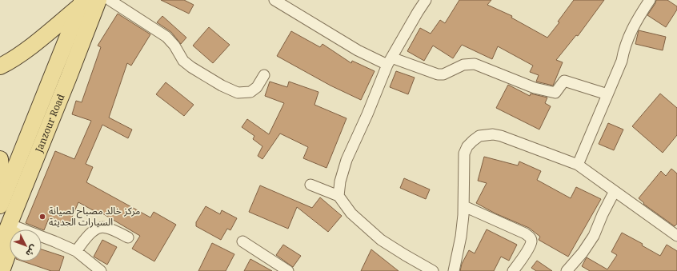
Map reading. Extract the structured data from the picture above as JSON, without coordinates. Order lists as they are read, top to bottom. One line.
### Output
{"streets":{"main road":["Janzour Road"]},"places":["مركز خالد مصباح لصيانة السيارات الحديثة"],"north":"bottom right"}
